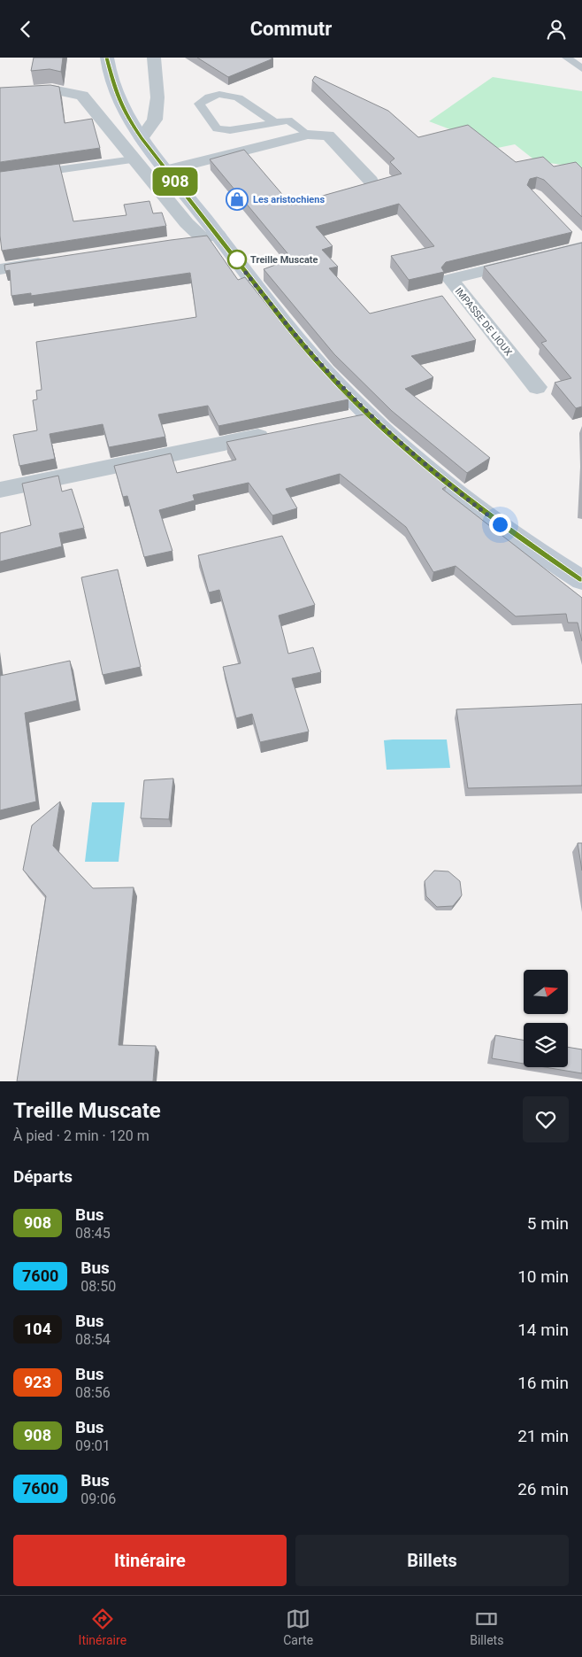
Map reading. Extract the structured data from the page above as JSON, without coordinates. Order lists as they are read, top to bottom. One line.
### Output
{"streets":{"street":["IMPASSE DE LIOUX"]},"places":{"shop":["Les aristochiens"],"other":["Treille Muscate"]},"lines":["bus line 908"],"north":"right","page":{"header":"Commutr","on_map":"908","heading":[["Treille Muscate","À pied · 2 min · 120 m"],"Départs"],"list":[{"mark":"908","name":"Bus","note":"08:45","value":"5 min"},{"mark":"7600","name":"Bus","note":"08:50","value":"10 min"},{"mark":"104","name":"Bus","note":"08:54","value":"14 min"},{"mark":"923","name":"Bus","note":"08:56","value":"16 min"},{"mark":"908","name":"Bus","note":"09:01","value":"21 min"},{"mark":"7600","name":"Bus","note":"09:06","value":"26 min"}],"buttons":["Itinéraire","Billets"],"tabs":["Itinéraire","Carte","Billets"]}}
